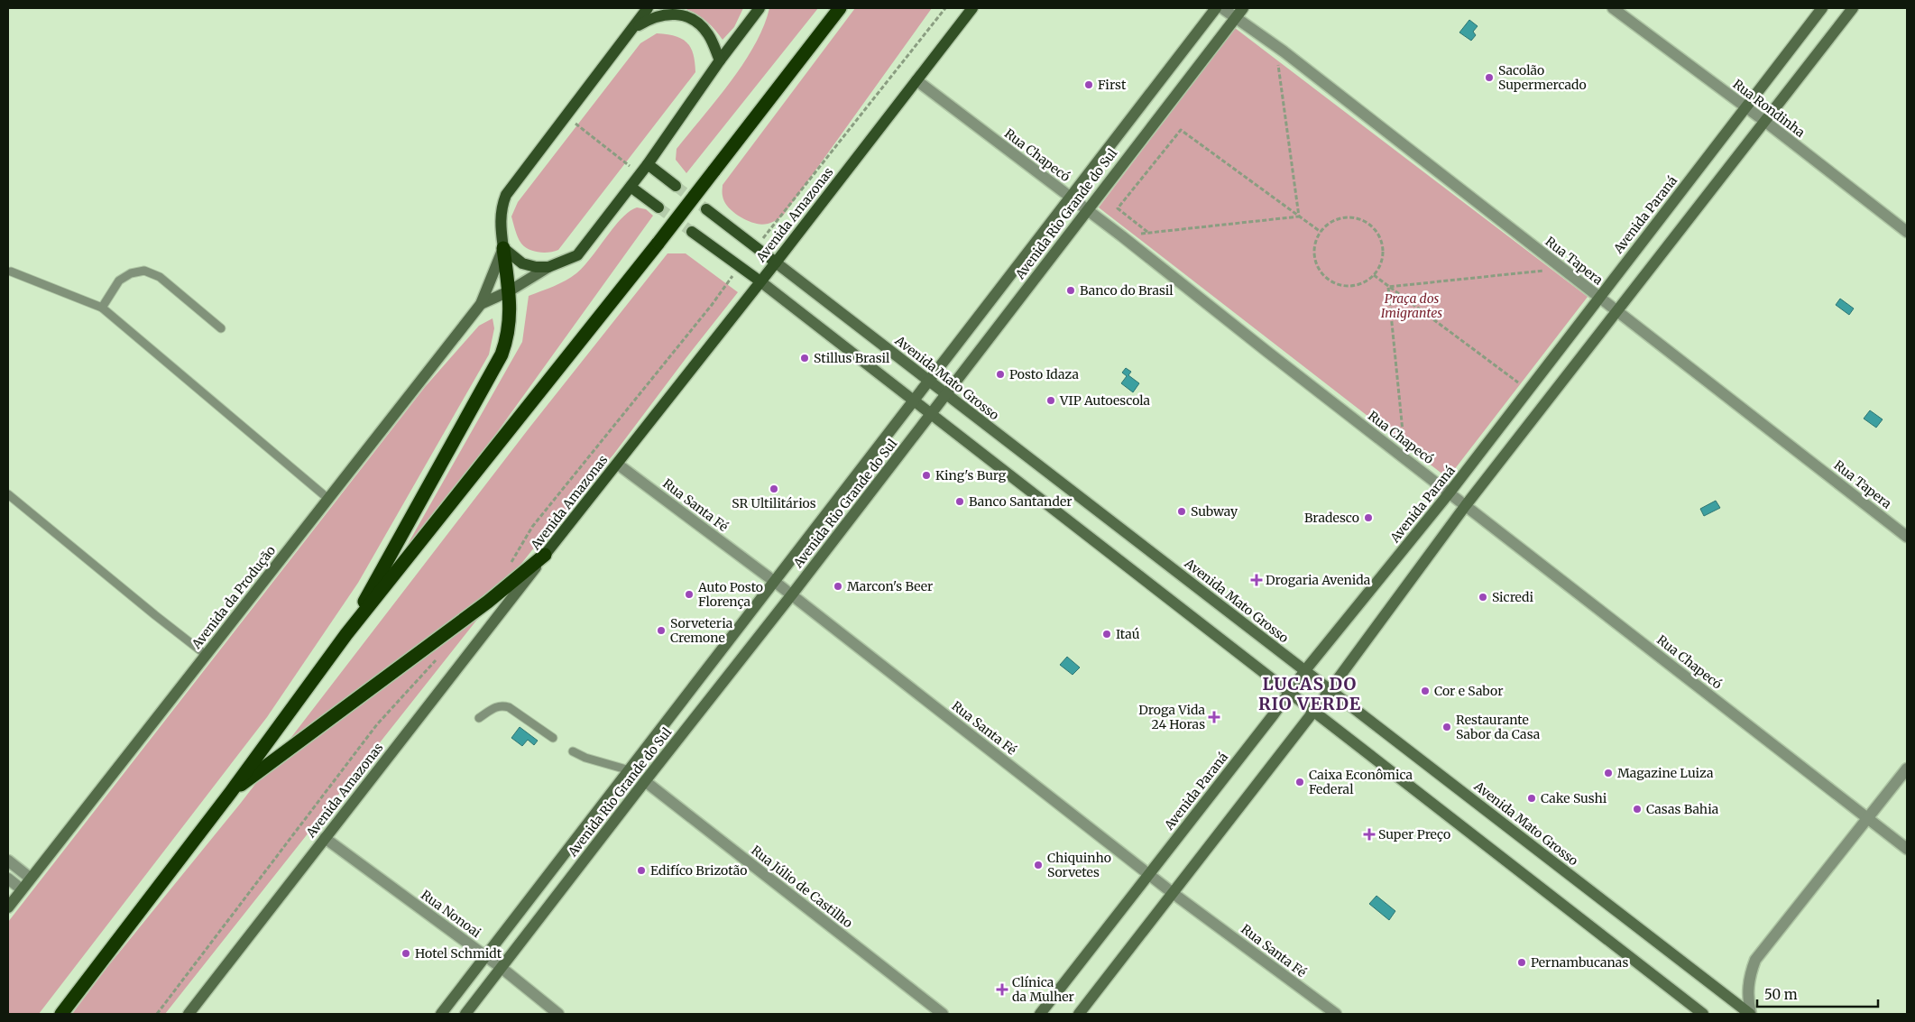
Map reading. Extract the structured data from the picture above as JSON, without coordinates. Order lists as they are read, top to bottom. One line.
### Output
{"streets":{"main road":["Avenida Amazonas","Avenida Mato Grosso"],"street":["Rua Rondinha","Rua Chapecó","Avenida Rio Grande do Sul","Avenida Paraná","Rua Tapera","Rua Santa Fé","Avenida da Produção","Rua Júlio de Castilho","Rua Nonoai"]},"crossings":[["Rua Rondinha","Avenida Paraná"],["Rua Chapecó","Avenida Rio Grande do Sul"],["Rua Chapecó","Avenida Amazonas"],["Rua Chapecó","Avenida Paraná"],["Avenida Rio Grande do Sul","Rua Tapera"],["Avenida Rio Grande do Sul","Avenida Mato Grosso"],["Avenida Rio Grande do Sul","Rua Santa Fé"],["Avenida Rio Grande do Sul","Rua Júlio de Castilho"],["Avenida Rio Grande do Sul","Rua Nonoai"],["Avenida Amazonas","Avenida Mato Grosso"],["Avenida Amazonas","Rua Santa Fé"],["Avenida Amazonas","Rua Nonoai"],["Avenida Paraná","Rua Tapera"],["Avenida Paraná","Avenida Mato Grosso"],["Avenida Paraná","Rua Santa Fé"]],"districts":["LUCAS DO RIO VERDE"],"parks":["Praça dos Imigrantes"],"places":{"other":["Sacolão Supermercado","First","Banco do Brasil","Stillus Brasil","Posto Idaza","VIP Autoescola","King's Burg","SR Ultilitários","Banco Santander","Subway","Bradesco","Marcon's Beer","Auto Posto Florença","Sicredi","Sorveteria Cremone","Itaú","Cor e Sabor","Restaurante Sabor da Casa","Magazine Luiza","Caixa Econômica Federal","Cake Sushi","Casas Bahia","Chiquinho Sorvetes","Edifíco Brizotão","Hotel Schmidt","Pernambucanas"],"health":["Drogaria Avenida","Droga Vida 24 Horas","Super Preço","Clínica da Mulher"]},"scale_bar":"50 m"}
